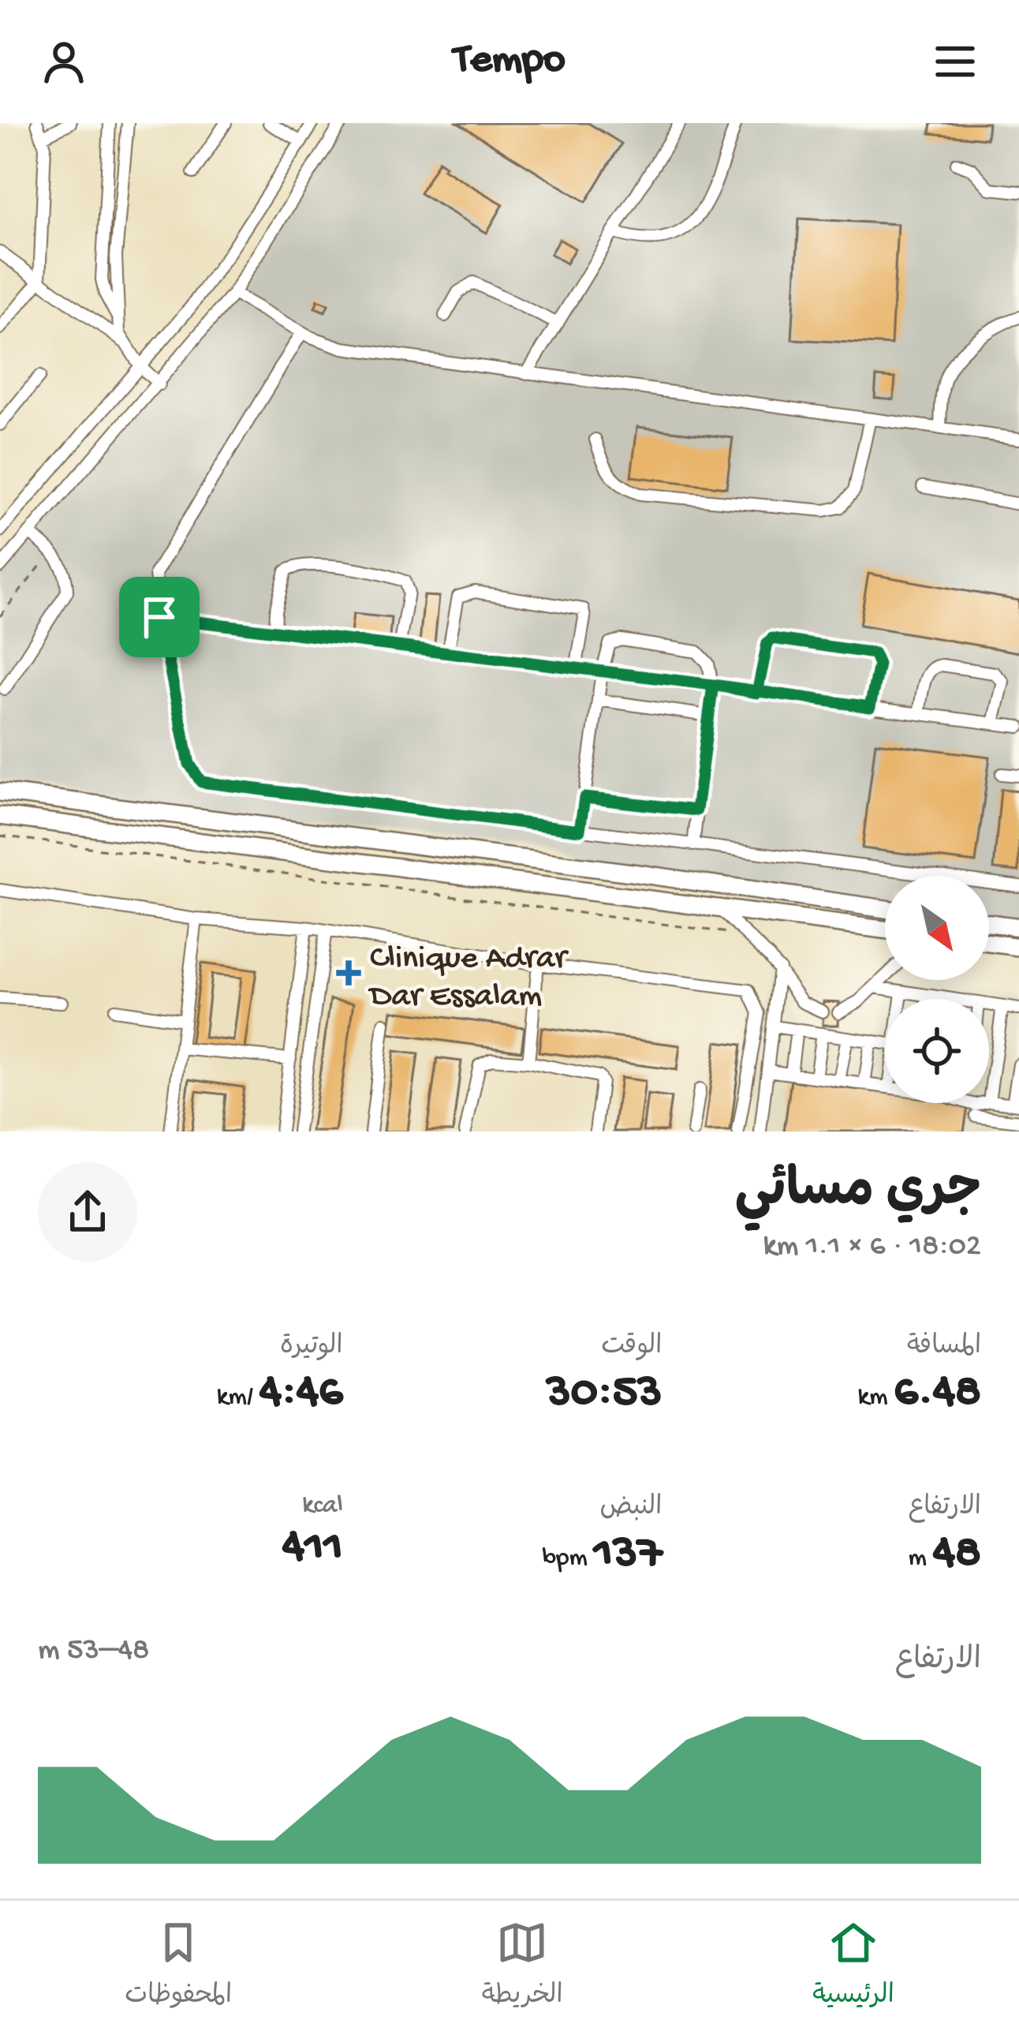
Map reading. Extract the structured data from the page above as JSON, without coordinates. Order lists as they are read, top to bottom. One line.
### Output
{"places":{"health":["Clinique Adrar Dar Essalam"]},"north":"bottom right","page":{"header":"Tempo","heading":["جري مسائي","18:02 · 6 × 1.1 km"],"stats":[["المسافة","6.48 km"],["الوقت","30:53"],["الوتيرة","4:46 /km"],["الارتفاع","48 m"],["النبض","137 bpm"],["kcal","411"]],"chart":["الارتفاع","48–53 m"],"tabs":["الرئيسية","الخريطة","المحفوظات"]}}
